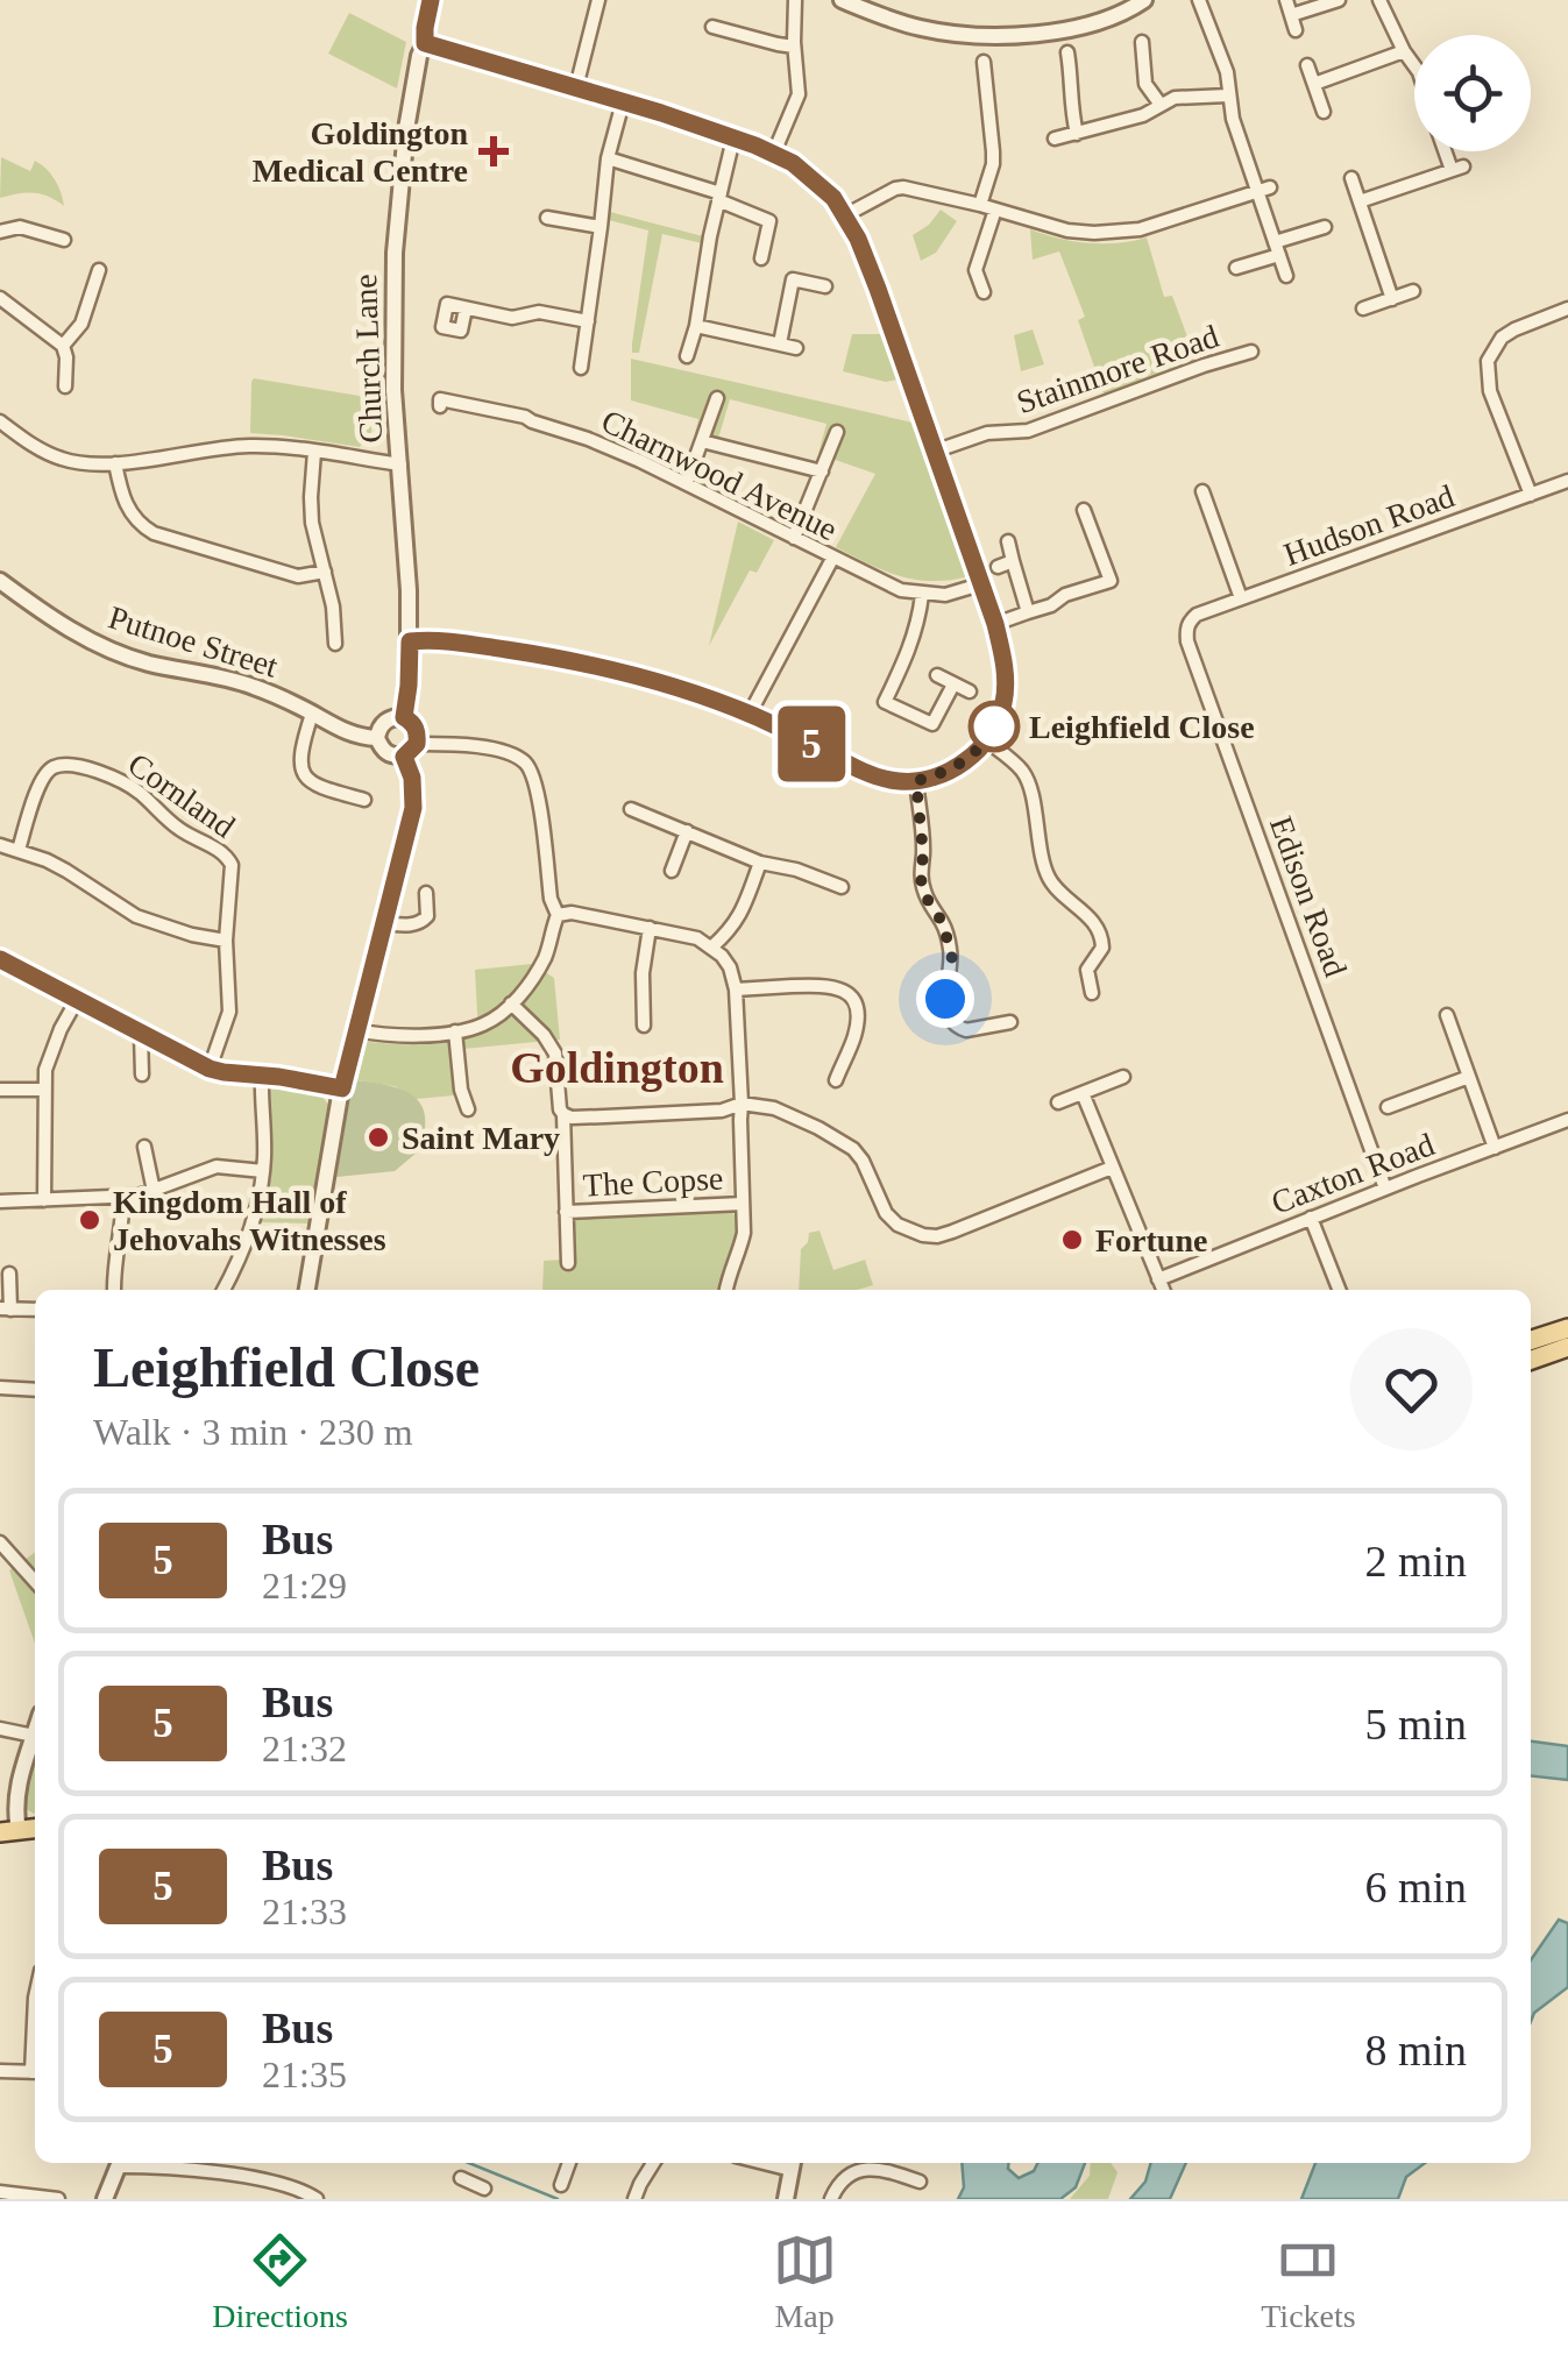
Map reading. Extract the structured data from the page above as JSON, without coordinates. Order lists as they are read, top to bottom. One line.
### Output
{"streets":{"street":["Church Lane","Stainmore Road","Charnwood Avenue","Hudson Road","Putnoe Street","Cornland","Edison Road","Caxton Road","The Copse"]},"crossings":[["Church Lane","Putnoe Street"],["Hudson Road","Edison Road"],["Edison Road","Caxton Road"]],"districts":["Goldington"],"places":{"health":["Goldington Medical Centre"],"other":["Leighfield Close","Saint Mary","Kingdom Hall of Jehovahs Witnesses","Fortune"]},"lines":["bus line 5"],"page":{"on_map":"5","heading":["Leighfield Close","Walk · 3 min · 230 m"],"list":[{"mark":"5","name":"Bus","note":"21:29","value":"2 min"},{"mark":"5","name":"Bus","note":"21:32","value":"5 min"},{"mark":"5","name":"Bus","note":"21:33","value":"6 min"},{"mark":"5","name":"Bus","note":"21:35","value":"8 min"}],"tabs":["Directions","Map","Tickets"]}}
